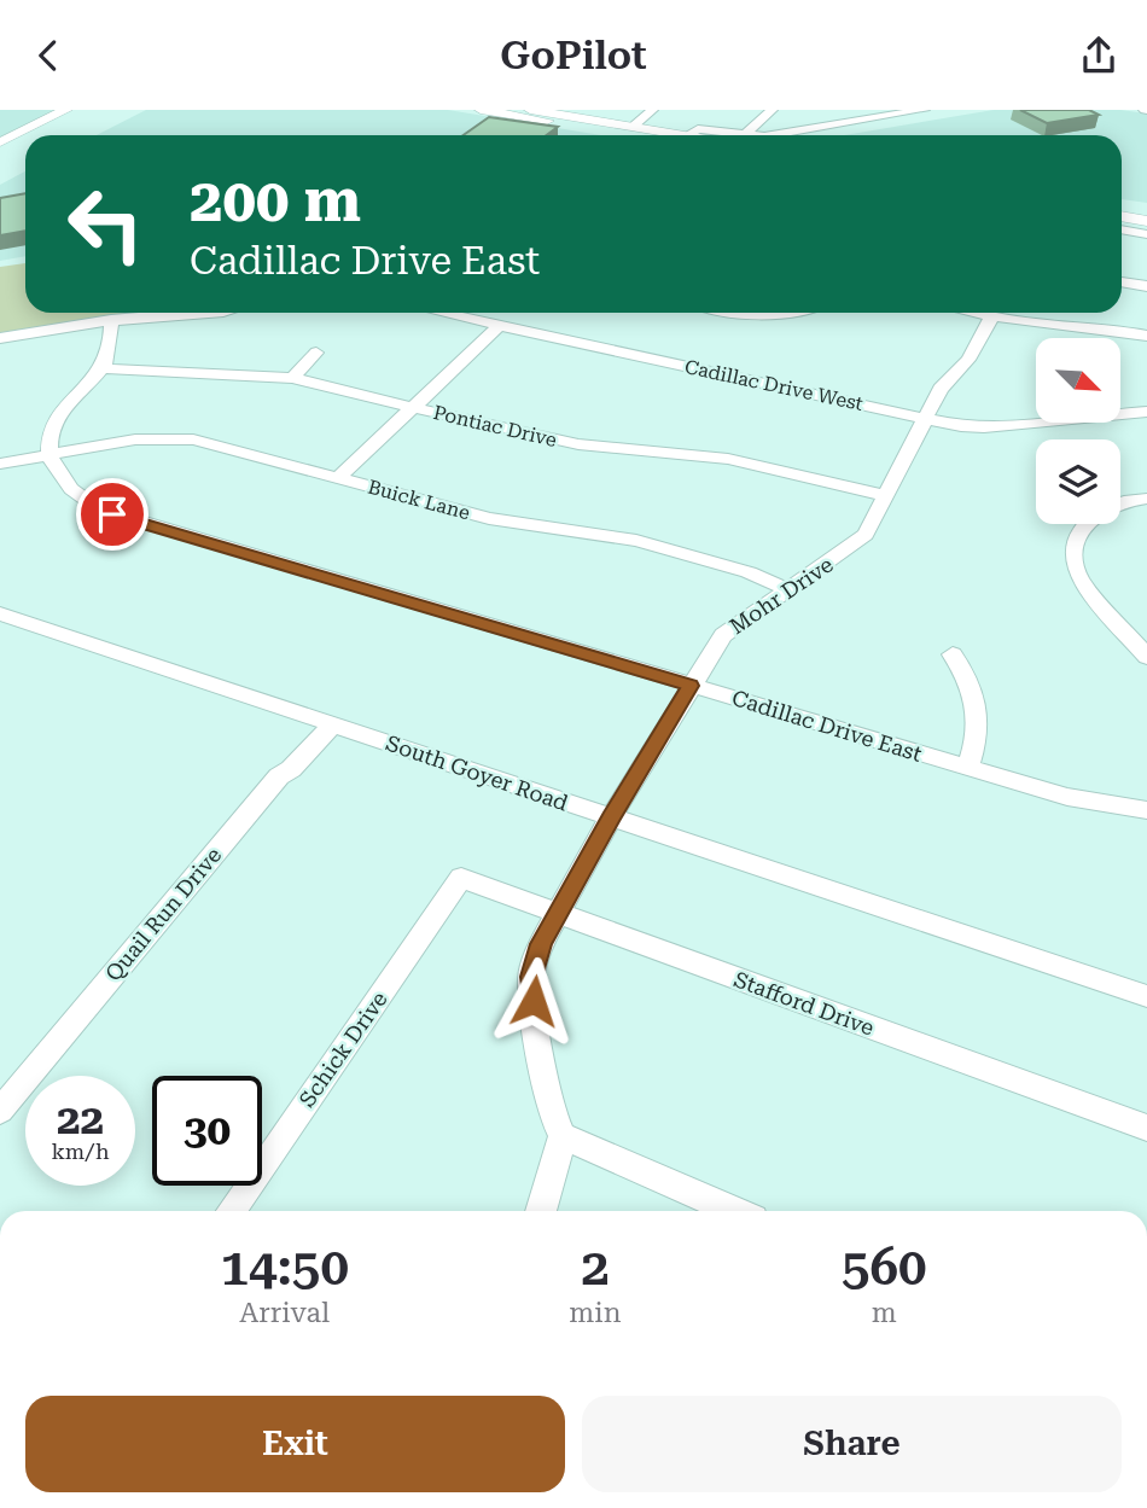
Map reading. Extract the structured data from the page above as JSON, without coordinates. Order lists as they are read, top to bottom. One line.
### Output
{"streets":{"street":["Cadillac Drive West","Pontiac Drive","Buick Lane","Mohr Drive","Cadillac Drive East","South Goyer Road","Quail Run Drive","Stafford Drive","Schick Drive"]},"crossings":[["Cadillac Drive West","Mohr Drive"],["Pontiac Drive","Mohr Drive"],["Buick Lane","Mohr Drive"],["Buick Lane","Cadillac Drive East"],["Mohr Drive","Cadillac Drive East"],["Mohr Drive","South Goyer Road"],["Mohr Drive","Stafford Drive"],["South Goyer Road","Quail Run Drive"],["Stafford Drive","Schick Drive"]],"north":"bottom right","page":{"header":"GoPilot","turn":["200 m","Cadillac Drive East"],"speed":"22 km/h","limit":"30","eta":["14:50","Arrival","2","min","560","m"],"buttons":["Exit","Share"]}}
